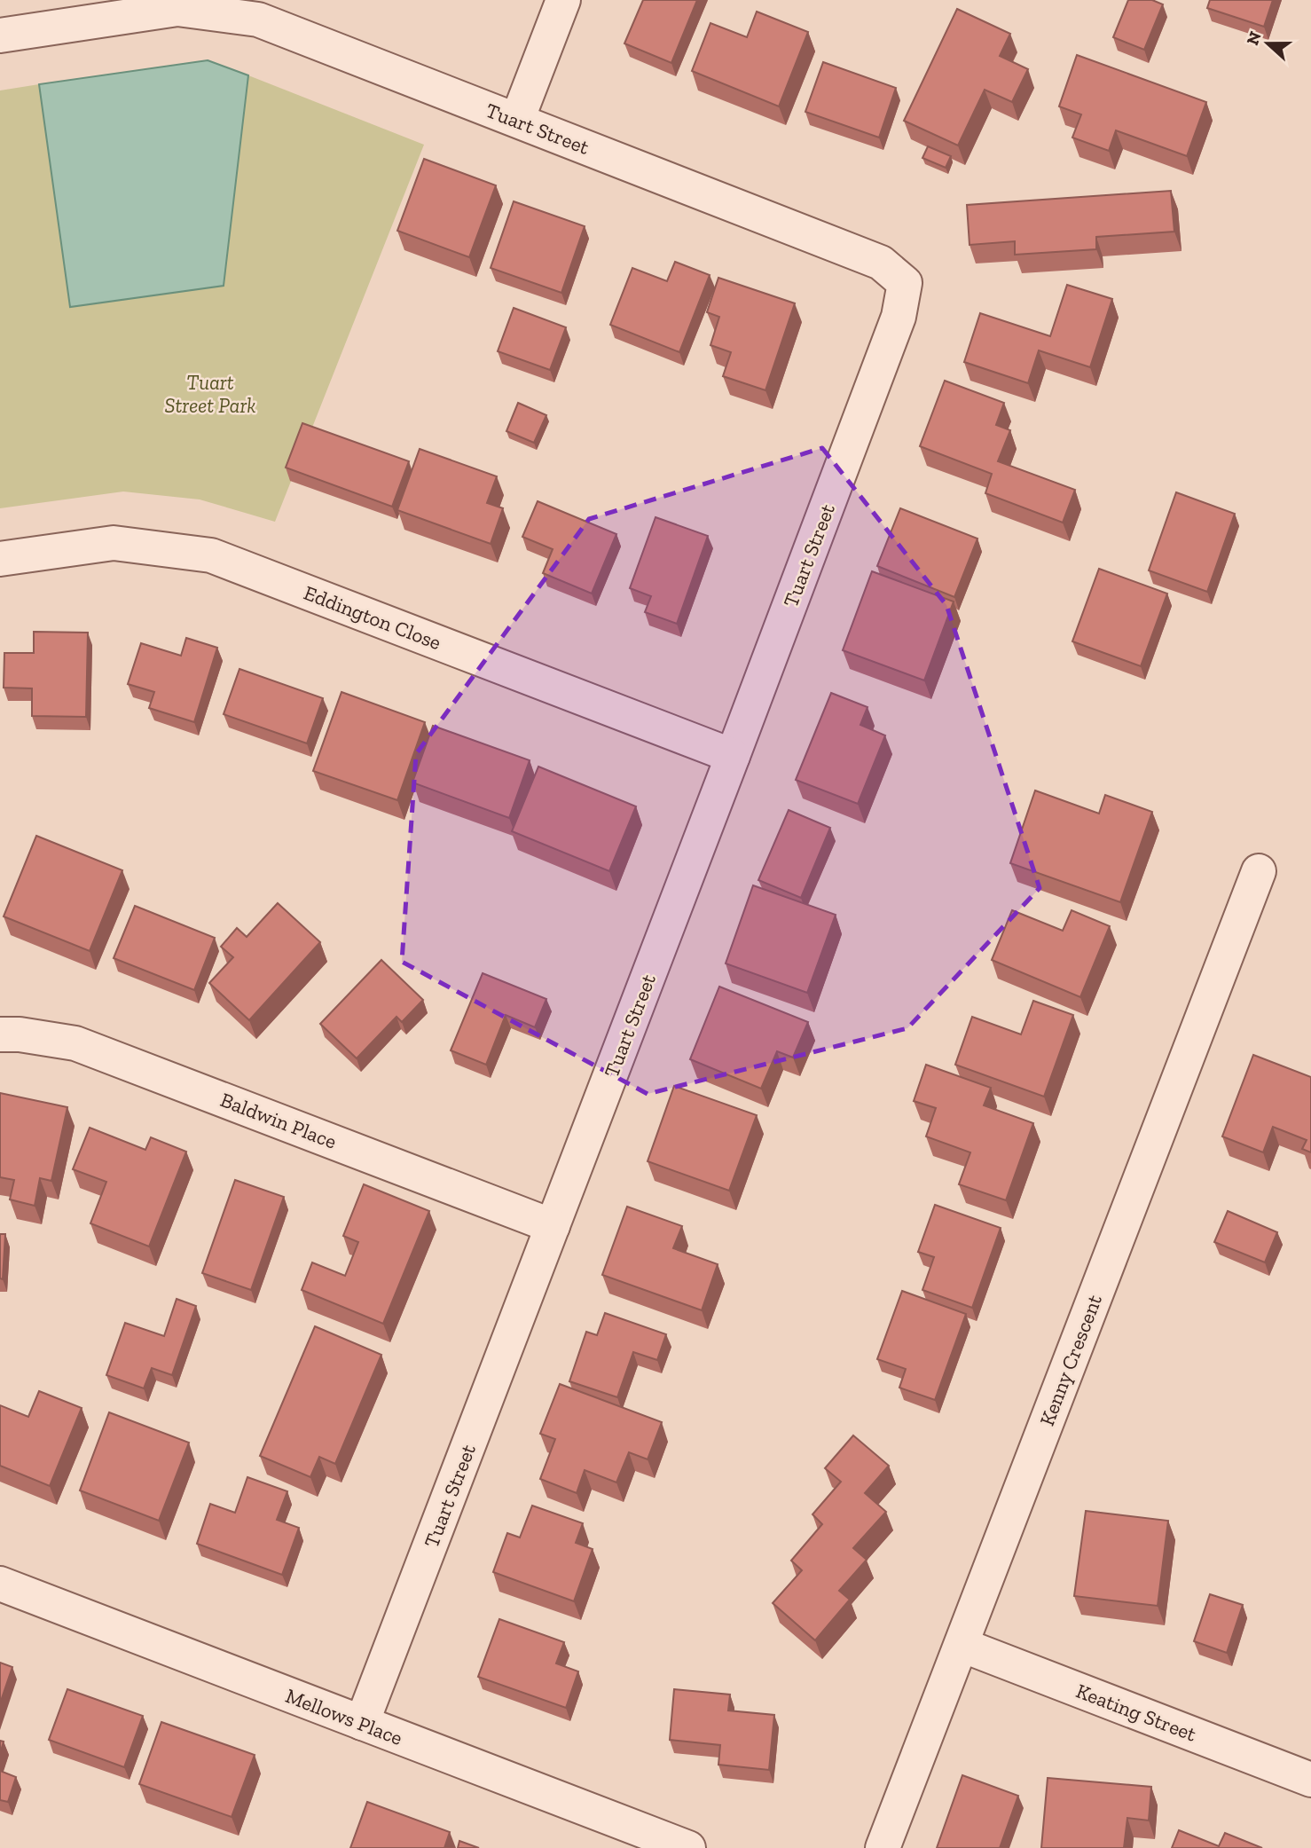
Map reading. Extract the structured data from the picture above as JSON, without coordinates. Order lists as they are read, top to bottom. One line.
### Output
{"streets":{"street":["Tuart Street","Eddington Close","Baldwin Place","Kenny Crescent","Keating Street","Mellows Place"]},"crossings":[["Tuart Street","Eddington Close"],["Tuart Street","Baldwin Place"],["Tuart Street","Mellows Place"],["Kenny Crescent","Keating Street"]],"parks":["Tuart Street Park"],"north":"left"}
